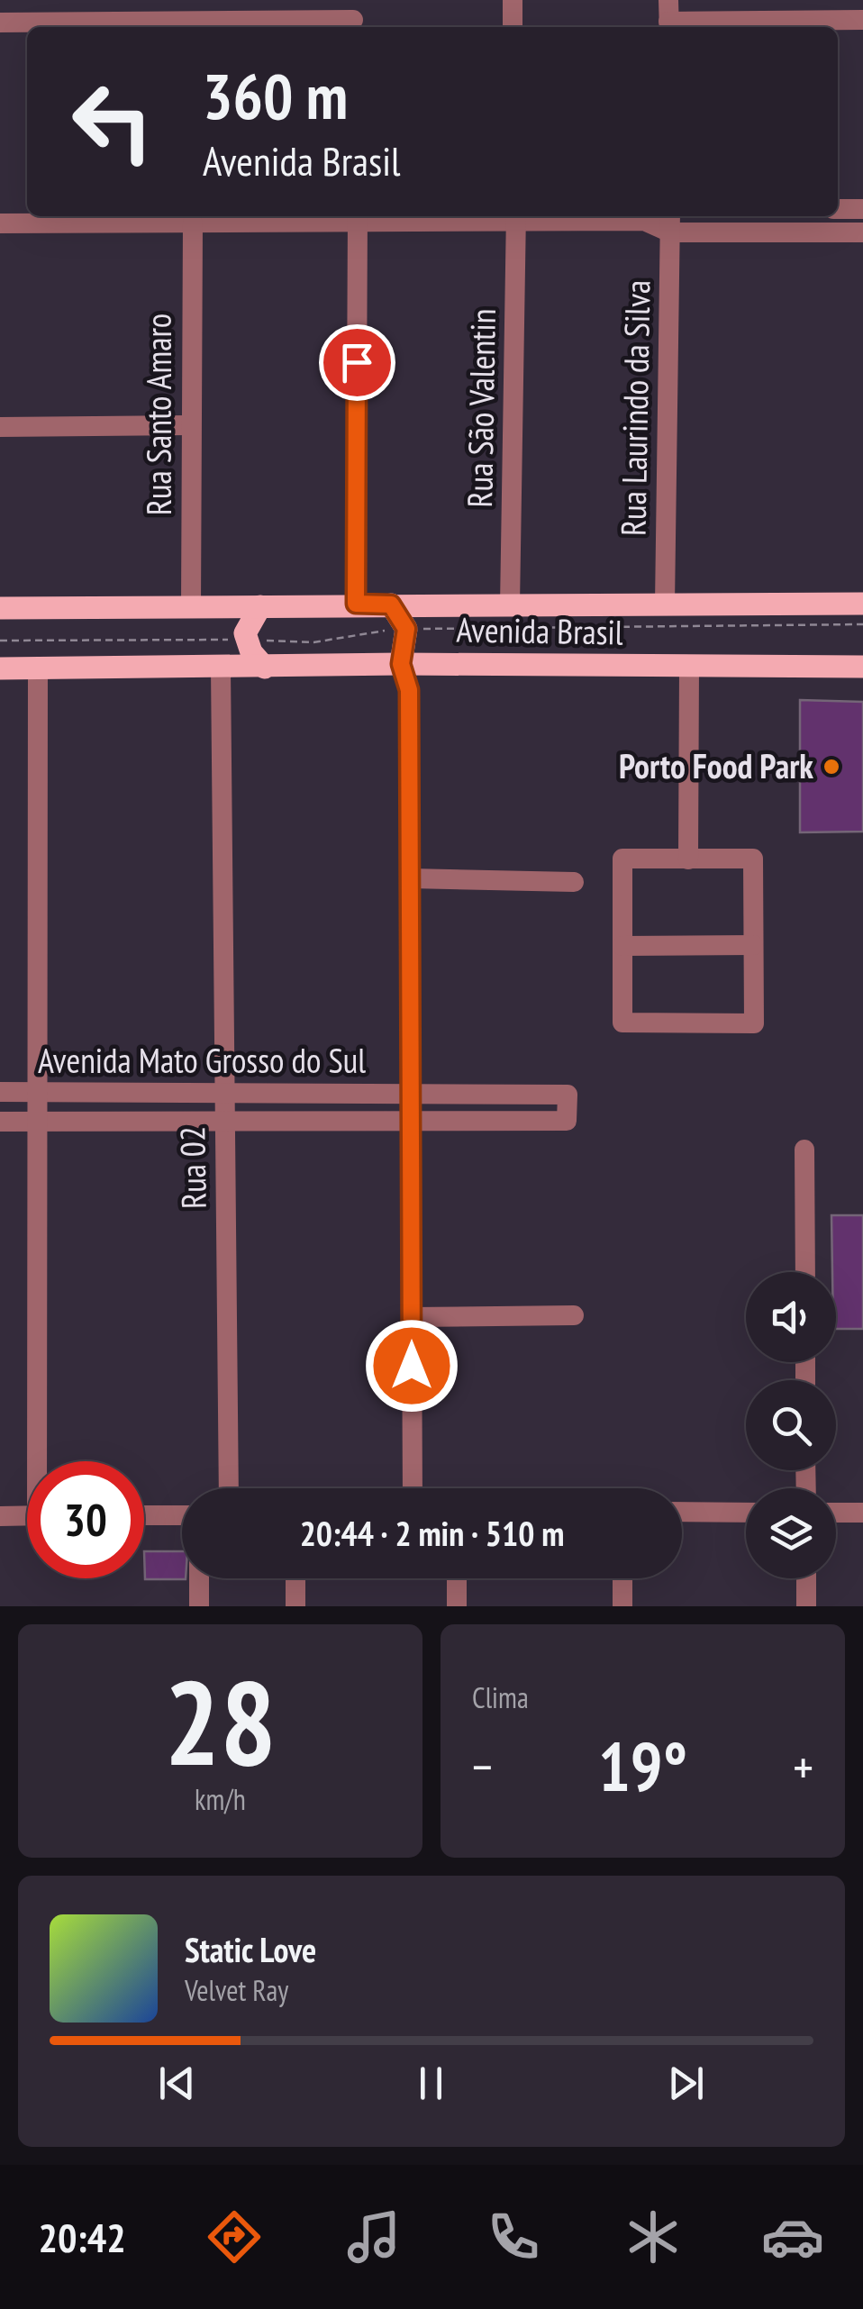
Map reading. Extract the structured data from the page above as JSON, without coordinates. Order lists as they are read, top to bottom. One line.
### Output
{"streets":{"main road":["Avenida Brasil"],"street":["Rua São Valentin","Rua Laurindo da Silva","Rua Santo Amaro","Avenida Mato Grosso do Sul","Rua 02"]},"crossings":[["Rua São Valentin","Avenida Brasil"],["Rua Laurindo da Silva","Avenida Brasil"],["Rua Santo Amaro","Avenida Brasil"],["Avenida Brasil","Rua 02"],["Avenida Mato Grosso do Sul","Rua 02"]],"places":["Porto Food Park"],"page":{"turn":["360 m","Avenida Brasil"],"limit":"30","trip":"20:44 · 2 min · 510 m","tile":[["28","km/h"],"Clima"],"heat":["−","19°","+"],"song":["Static Love","Velvet Ray"],"tabs":"20:42"}}
